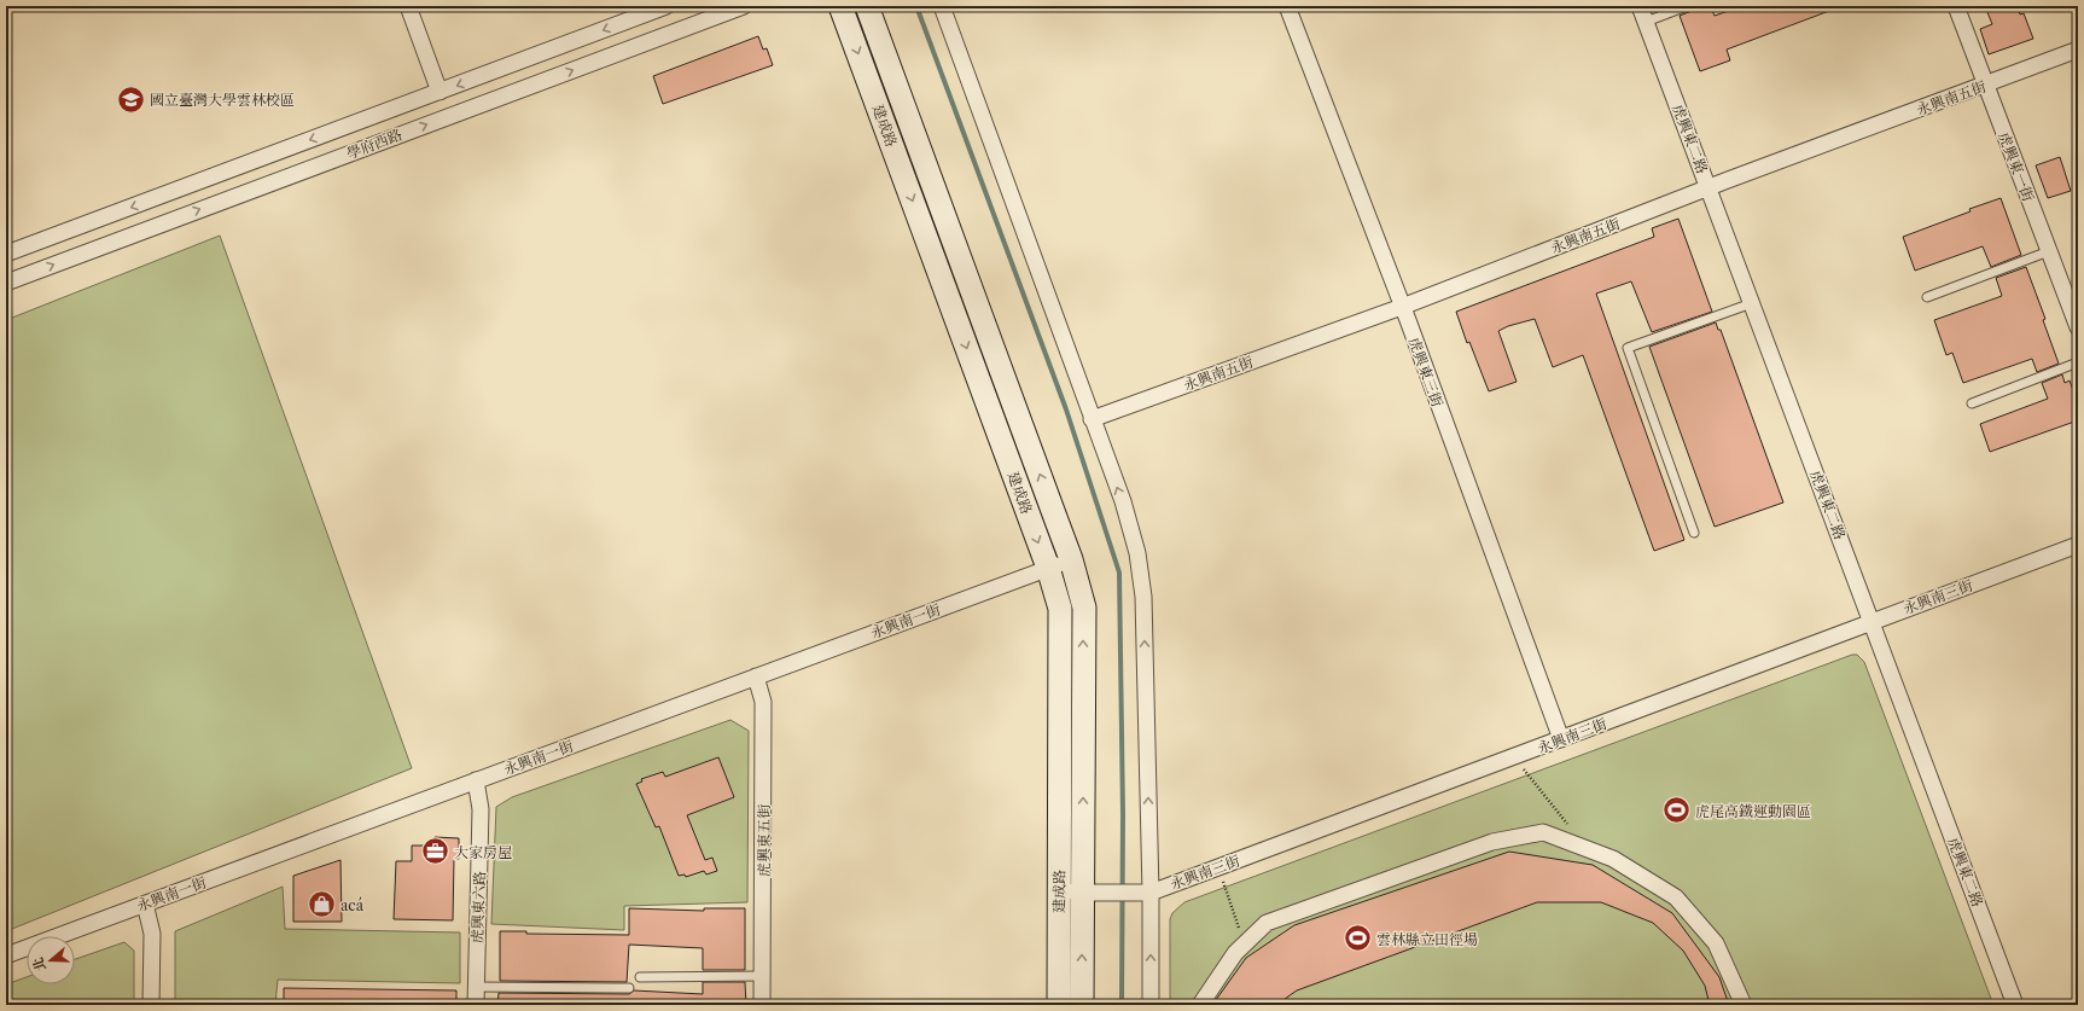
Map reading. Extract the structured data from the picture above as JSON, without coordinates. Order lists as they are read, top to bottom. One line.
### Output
{"streets":{"street":["永興南五街","建成路","虎興東二路","學府西路","虎興東一街","虎興東三街","永興南三街","永興南一街","虎興東五街","虎興東六路"]},"crossings":[["永興南五街","虎興東二路"],["永興南五街","虎興東一街"],["永興南五街","虎興東三街"],["建成路","永興南三街"],["建成路","永興南一街"],["虎興東二路","永興南三街"],["虎興東三街","永興南三街"],["永興南一街","虎興東五街"],["永興南一街","虎興東六路"]],"places":{"school or university":["國立臺灣大學雲林校區"],"sports":["虎尾高鐵運動園區","雲林縣立田徑場"],"office":["大家房屋"],"shop":["acá"]},"north":"left"}
